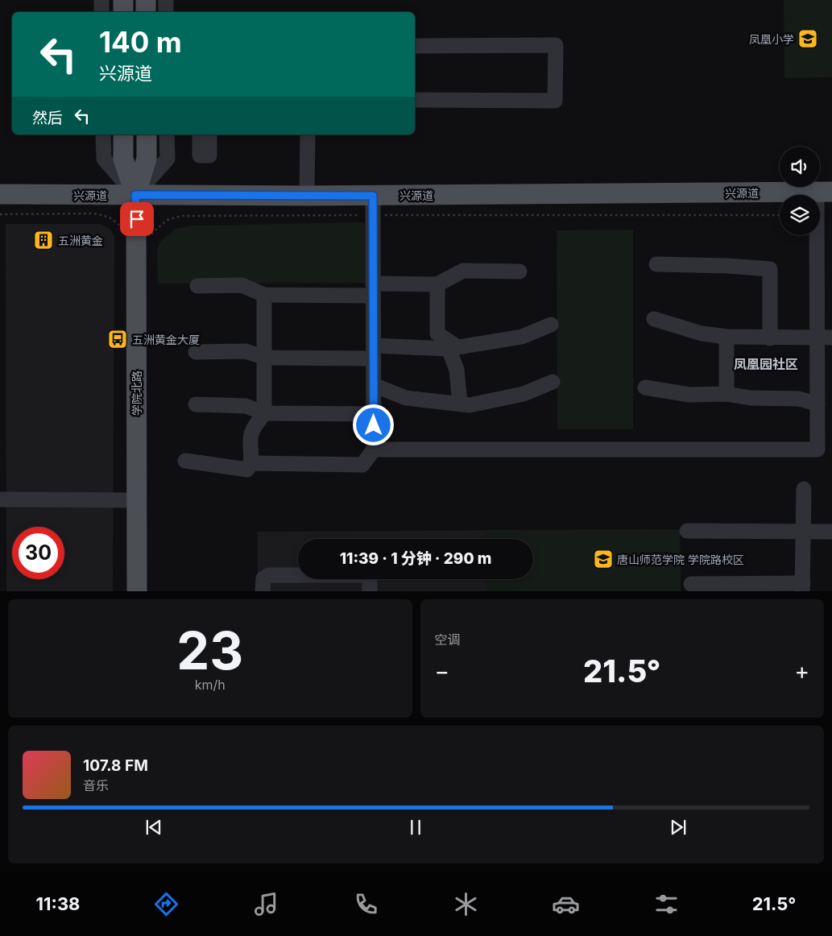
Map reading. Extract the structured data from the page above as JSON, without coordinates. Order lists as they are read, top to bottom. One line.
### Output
{"streets":{"main road":["兴源道","学院北路"]},"crossings":[["兴源道","学院北路"]],"districts":["凤凰园社区"],"places":{"school or university":["凤凰小学","唐山师范学院 学院路校区"],"building":["五洲黄金"],"bus stop":["五洲黄金大厦"]},"page":{"turn":["140 m","兴源道"],"then":"然后","limit":"30","trip":"11:39 · 1 分钟 · 290 m","tile":[["23","km/h"],"空调"],"heat":["−","21.5°","+"],"song":["107.8 FM","音乐"],"tabs":["11:38","21.5°"]}}
